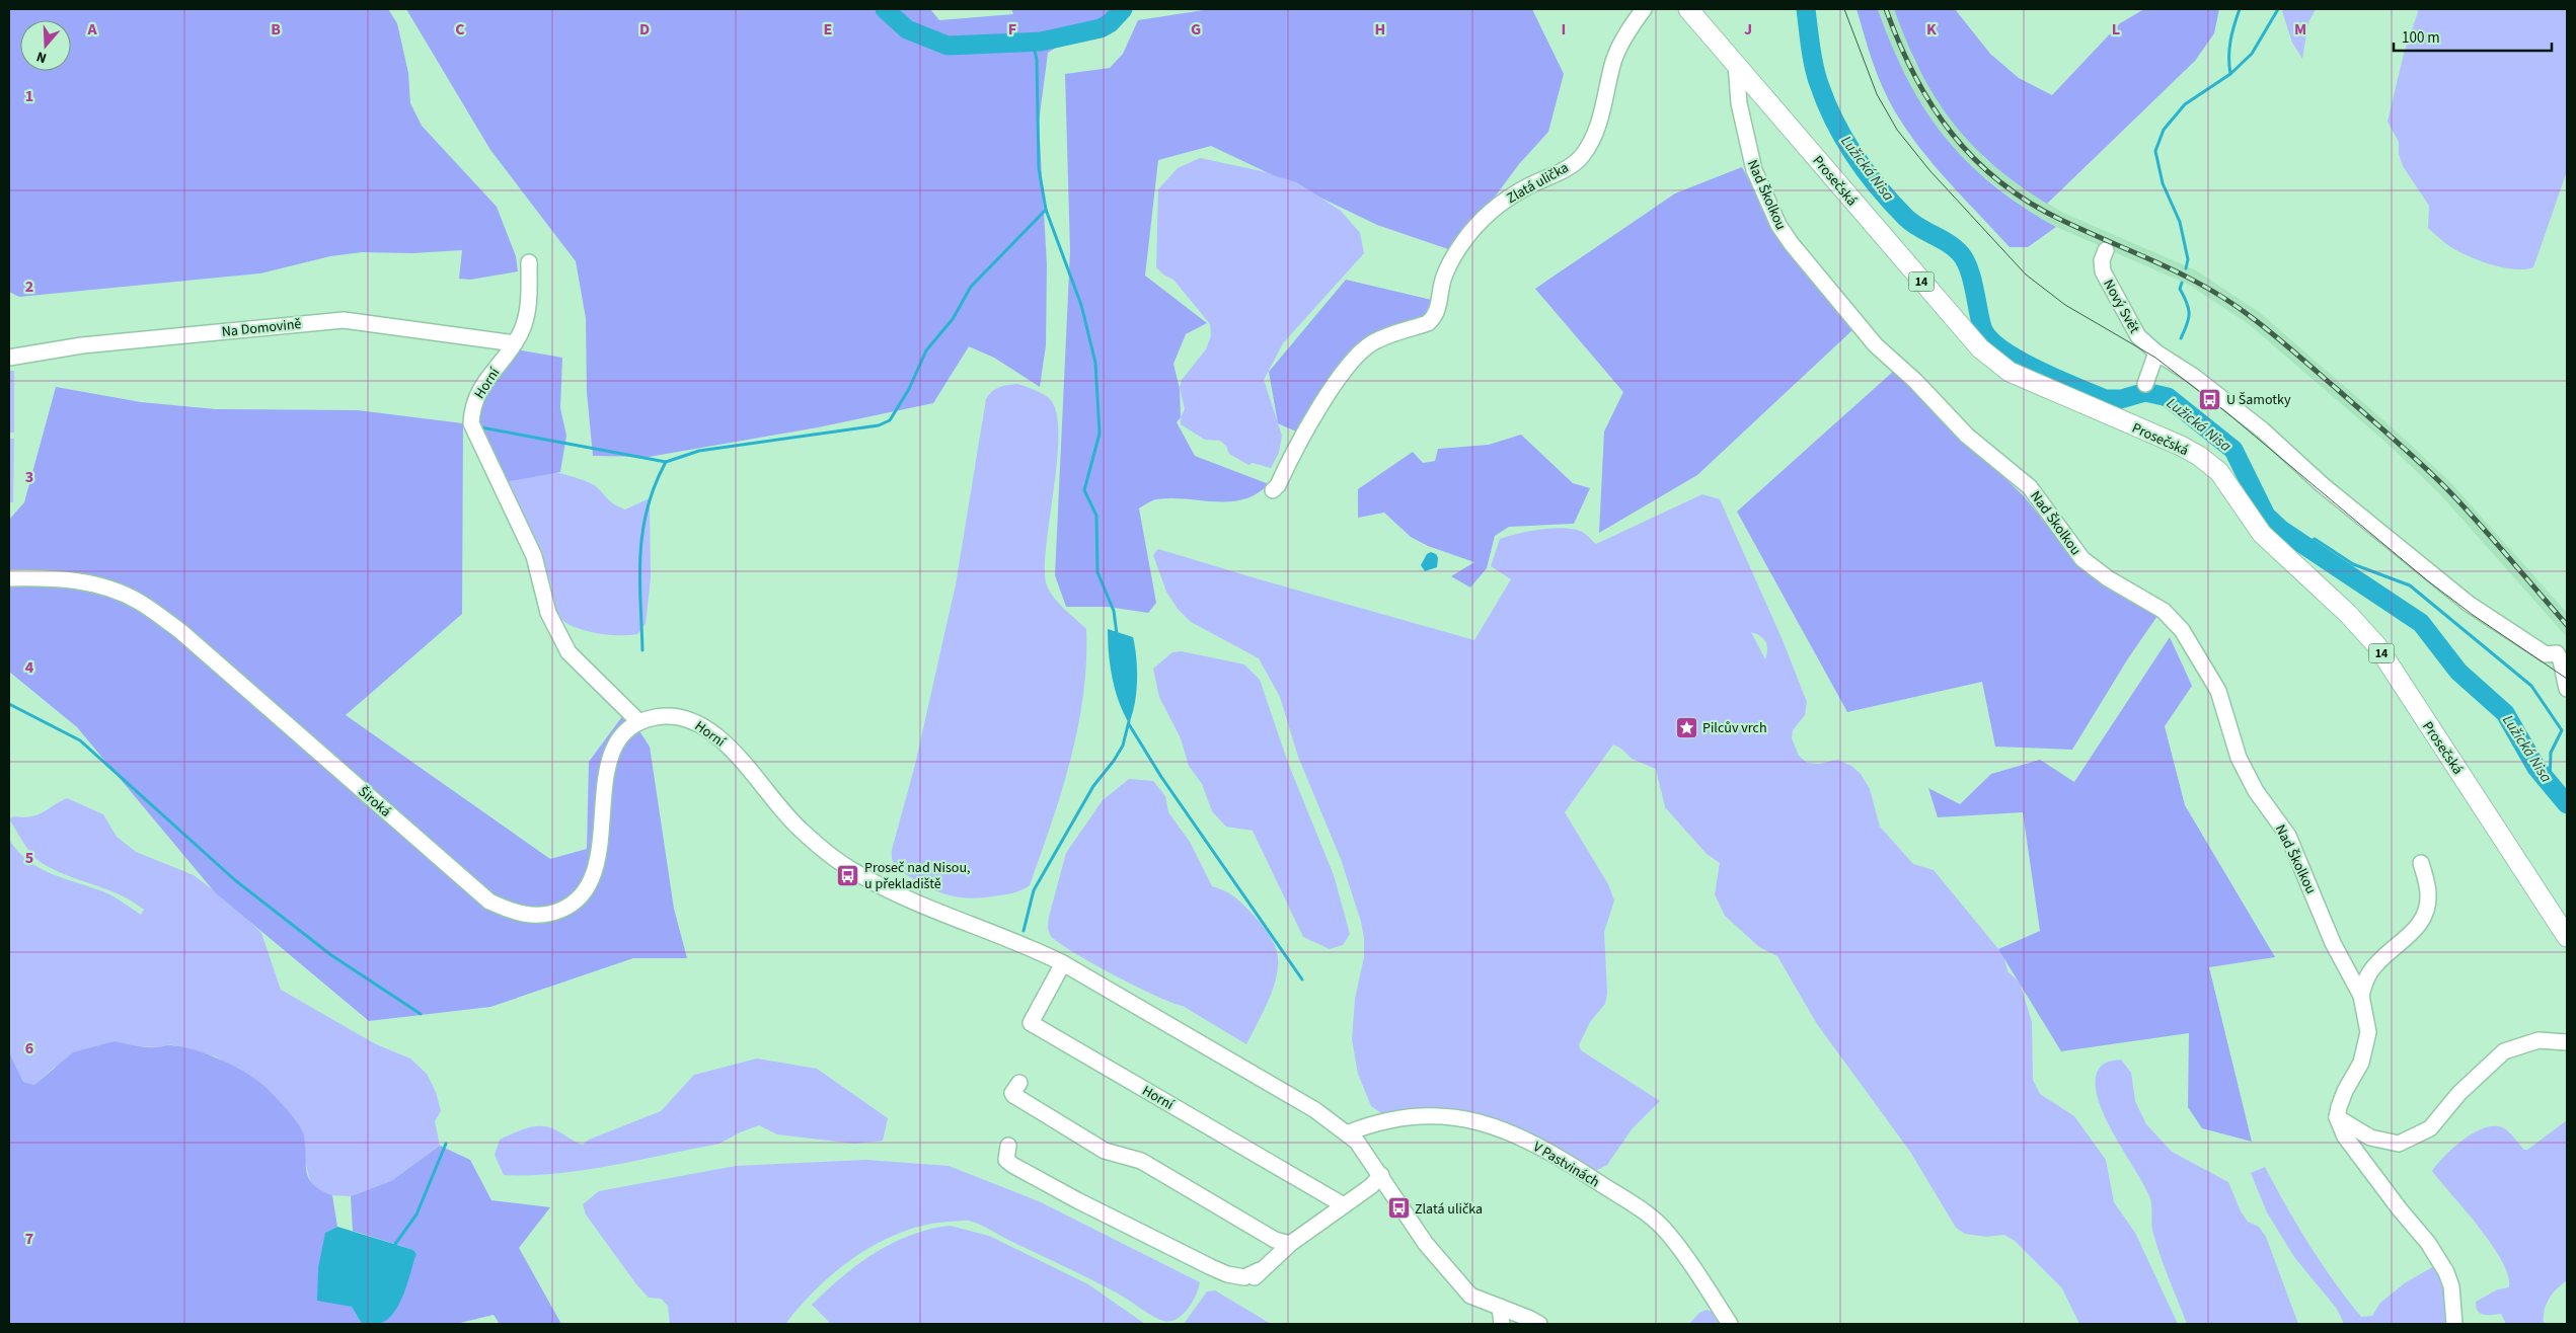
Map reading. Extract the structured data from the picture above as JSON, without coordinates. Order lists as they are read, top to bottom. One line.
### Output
{"streets":{"main road":["Prosečská","14"],"street":["Zlatá ulička","Nad Školkou","Nový Svět","Na Domovině","Horní","Široká","V Pastvinách"]},"crossings":[["Prosečská","Nad Školkou"],["Na Domovině","Horní"],["Horní","Široká"],["Horní","V Pastvinách"]],"water":["Lužická Nisa"],"places":{"bus stop":["U Šamotky","Proseč nad Nisou, u překladiště","Zlatá ulička"],"place":["Pilcův vrch"]},"scale_bar":"100 m","north":"bottom","grid":{"columns":["A","B","C","D","E","F","G","H","I","J","K","L","M"],"rows":["1","2","3","4","5","6","7"]}}
